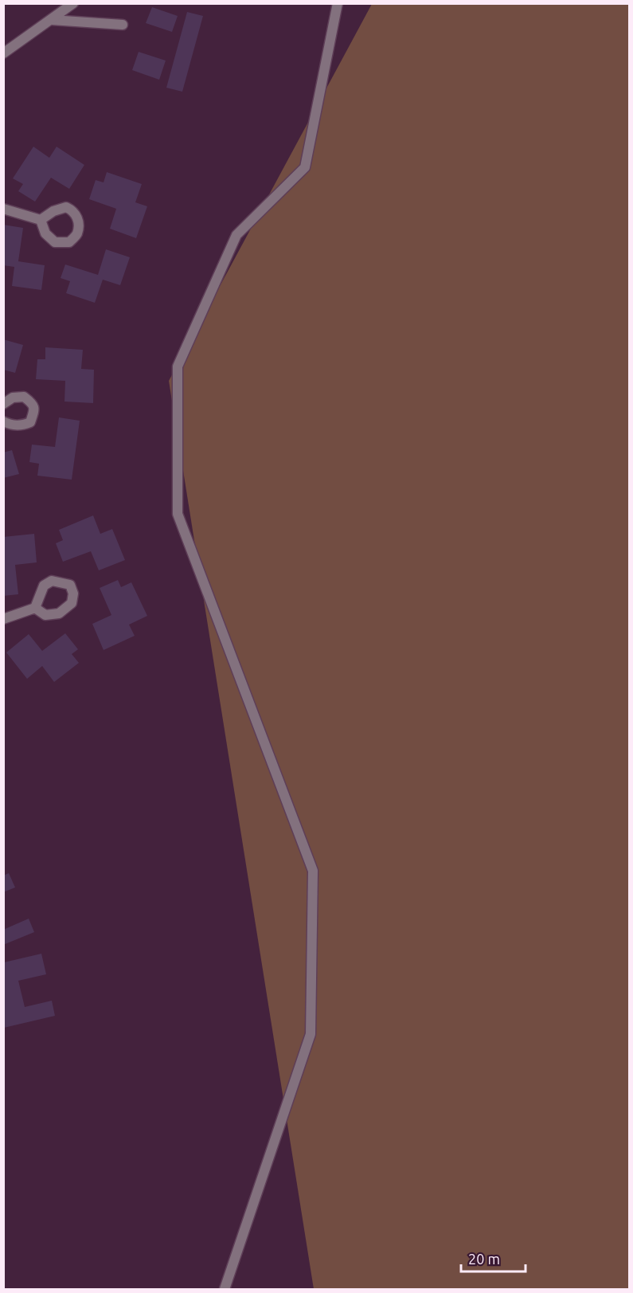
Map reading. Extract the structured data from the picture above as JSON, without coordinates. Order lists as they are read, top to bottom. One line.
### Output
{"scale_bar":"20 m"}
